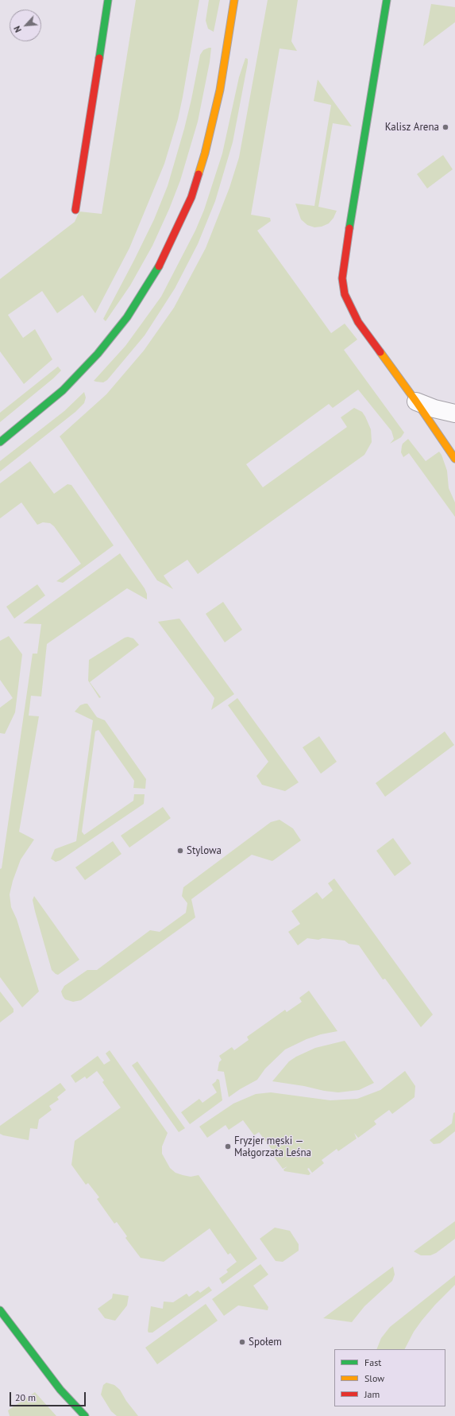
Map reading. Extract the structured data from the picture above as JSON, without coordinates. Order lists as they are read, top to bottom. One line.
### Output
{"places":["Kalisz Arena","Stylowa","Fryzjer męski — Małgorzata Leśna","Społem"],"legend":["Fast","Slow","Jam"],"scale_bar":"20 m","north":"bottom left"}
